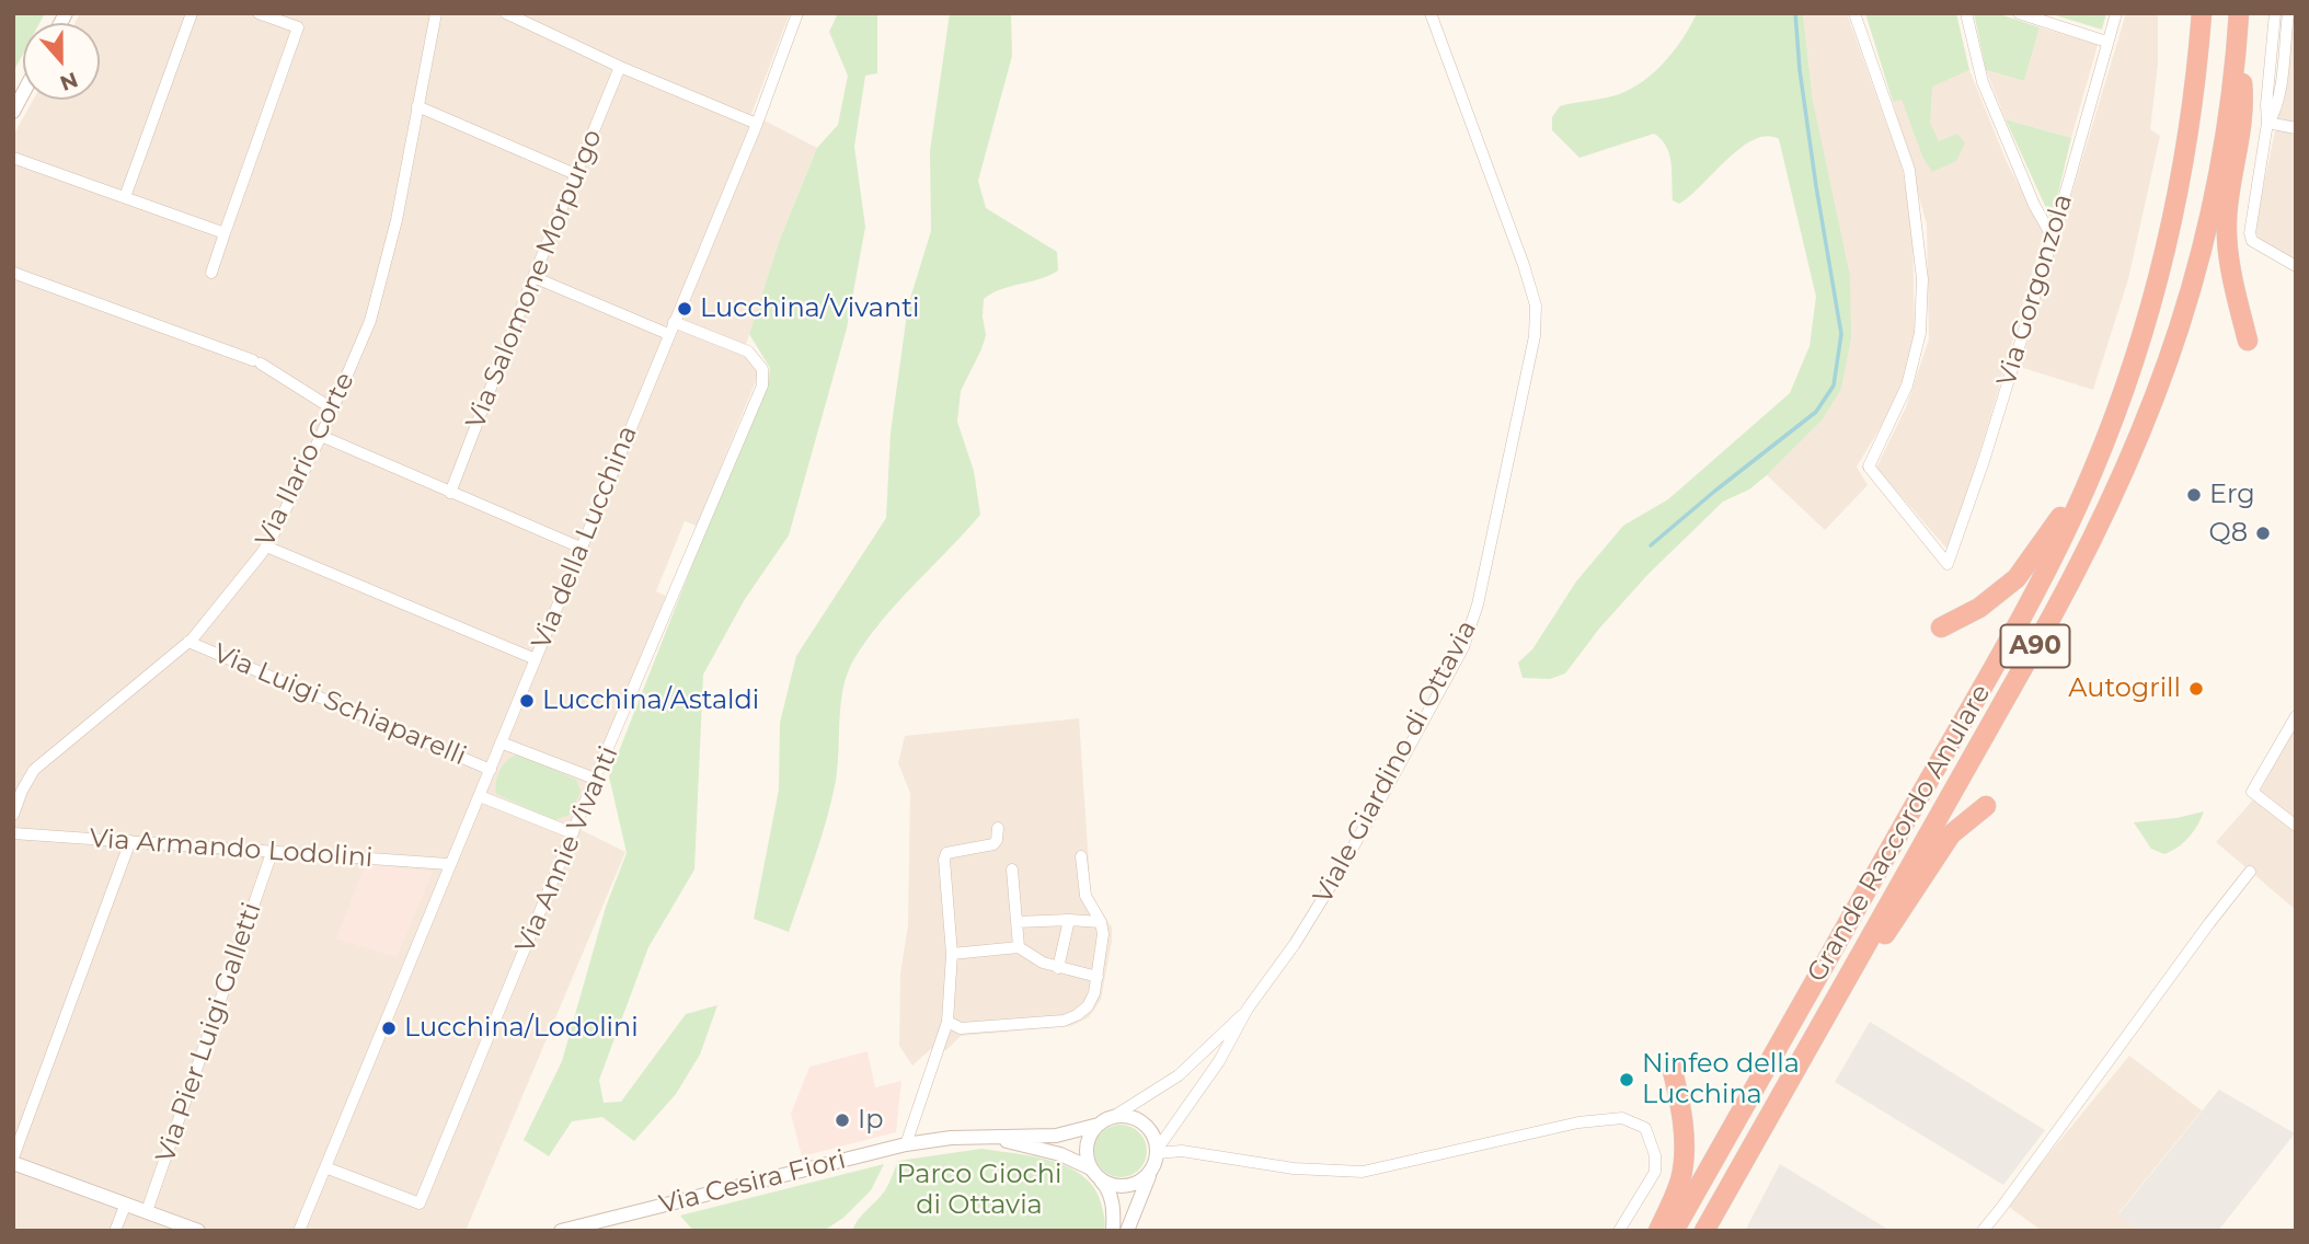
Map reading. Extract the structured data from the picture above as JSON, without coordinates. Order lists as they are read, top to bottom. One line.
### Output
{"streets":{"highway":["A90","Grande Raccordo Anulare"],"street":["Via Salomone Morpurgo","Via Gorgonzola","Via Ilario Corte","Via della Lucchina","Via Luigi Schiaparelli","Viale Giardino di Ottavia","Via Armando Lodolini","Via Annie Vivanti","Via Pier Luigi Galletti","Via Cesira Fiori"]},"crossings":[["Via Ilario Corte","Via Luigi Schiaparelli"],["Via della Lucchina","Via Luigi Schiaparelli"],["Via della Lucchina","Via Armando Lodolini"],["Via della Lucchina","Via Annie Vivanti"],["Viale Giardino di Ottavia","Via Cesira Fiori"],["Via Armando Lodolini","Via Pier Luigi Galletti"]],"parks":["Parco Giochi di Ottavia"],"places":["Lucchina/Vivanti","Erg","Q8","Autogrill","Lucchina/Astaldi","Lucchina/Lodolini","Ninfeo della Lucchina","Ip"],"north":"bottom"}
